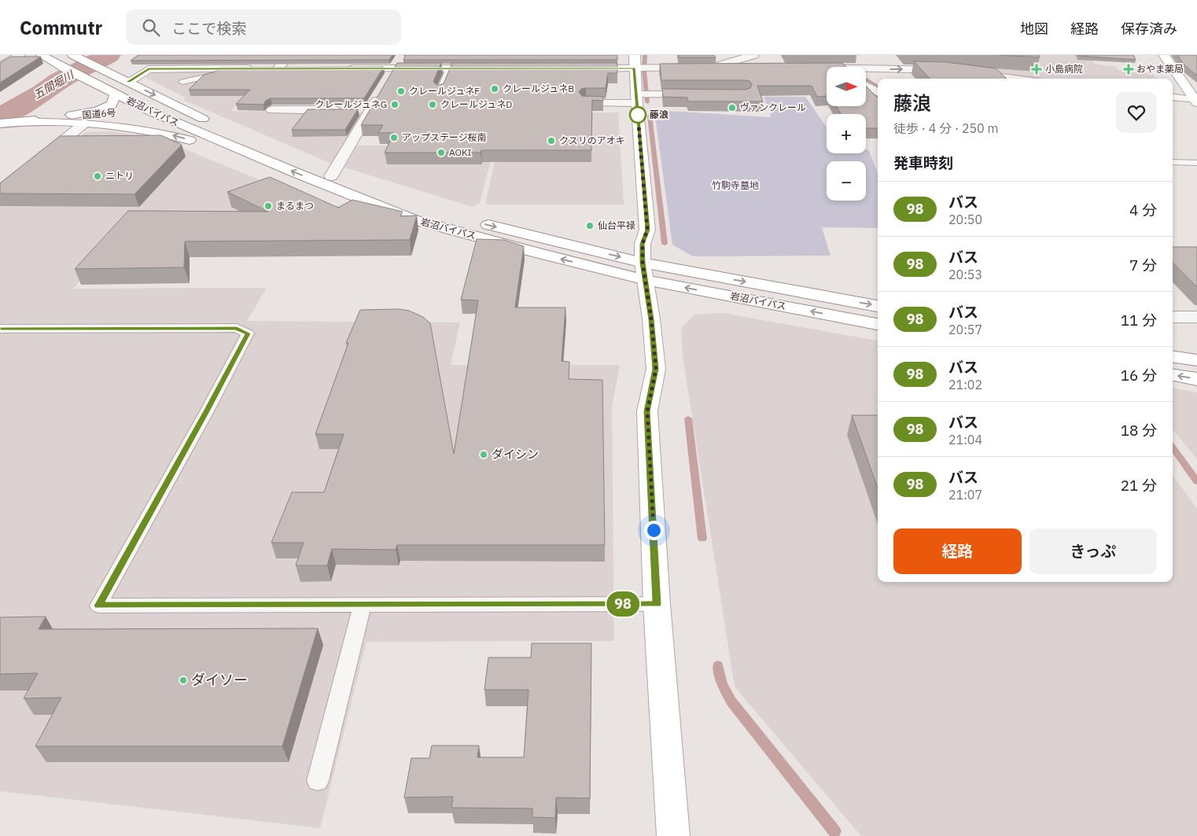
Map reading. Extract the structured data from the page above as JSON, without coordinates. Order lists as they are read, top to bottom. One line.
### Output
{"streets":{"main road":["岩沼バイパス","国道6号"]},"crossings":[["岩沼バイパス","国道6号"]],"water":["五間堀川"],"parks":["竹駒寺墓地"],"places":{"health":["小島病院","おやま薬局"],"other":["クレールジュネB","クレールジュネF","クレールジュネG","クレールジュネD","ヴァンクレール","藤浪","アップステージ桜南","クスリのアオキ","AOKI","ニトリ","まるまつ","仙台平禄","ダイシン","ダイソー"]},"lines":["bus line 98"],"north":"right","page":{"header":"Commutr","search":"ここで検索","nav":["地図","経路","保存済み"],"on_map":"98","map_buttons":["+","−"],"heading":[["藤浪","徒歩 · 4 分 · 250 m"],"発車時刻"],"list":[{"mark":"98","name":"バス","note":"20:50","value":"4 分"},{"mark":"98","name":"バス","note":"20:53","value":"7 分"},{"mark":"98","name":"バス","note":"20:57","value":"11 分"},{"mark":"98","name":"バス","note":"21:02","value":"16 分"},{"mark":"98","name":"バス","note":"21:04","value":"18 分"},{"mark":"98","name":"バス","note":"21:07","value":"21 分"}],"buttons":["経路","きっぷ"]}}
